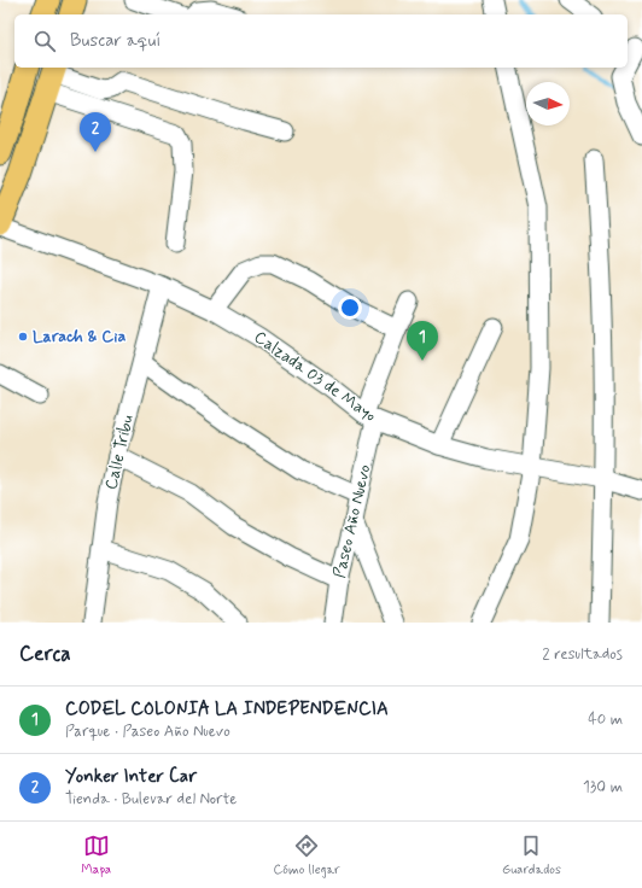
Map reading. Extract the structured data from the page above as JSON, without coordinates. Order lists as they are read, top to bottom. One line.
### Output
{"streets":{"street":["Calzada 03 de Mayo","Calle Tribu","Paseo Año Nuevo"]},"crossings":[["Calzada 03 de Mayo","Calle Tribu"],["Calzada 03 de Mayo","Paseo Año Nuevo"]],"places":["Larach & Cia"],"north":"right","page":{"search":"Buscar aquí","pins":["2","1"],"heading":["Cerca","2 resultados"],"list":[{"mark":"1","name":"CODEL COLONIA LA INDEPENDENCIA","note":"Parque · Paseo Año Nuevo","value":"40 m"},{"mark":"2","name":"Yonker Inter Car","note":"Tienda · Bulevar del Norte","value":"130 m"}],"nav":["Mapa","Cómo llegar","Guardados"]}}
